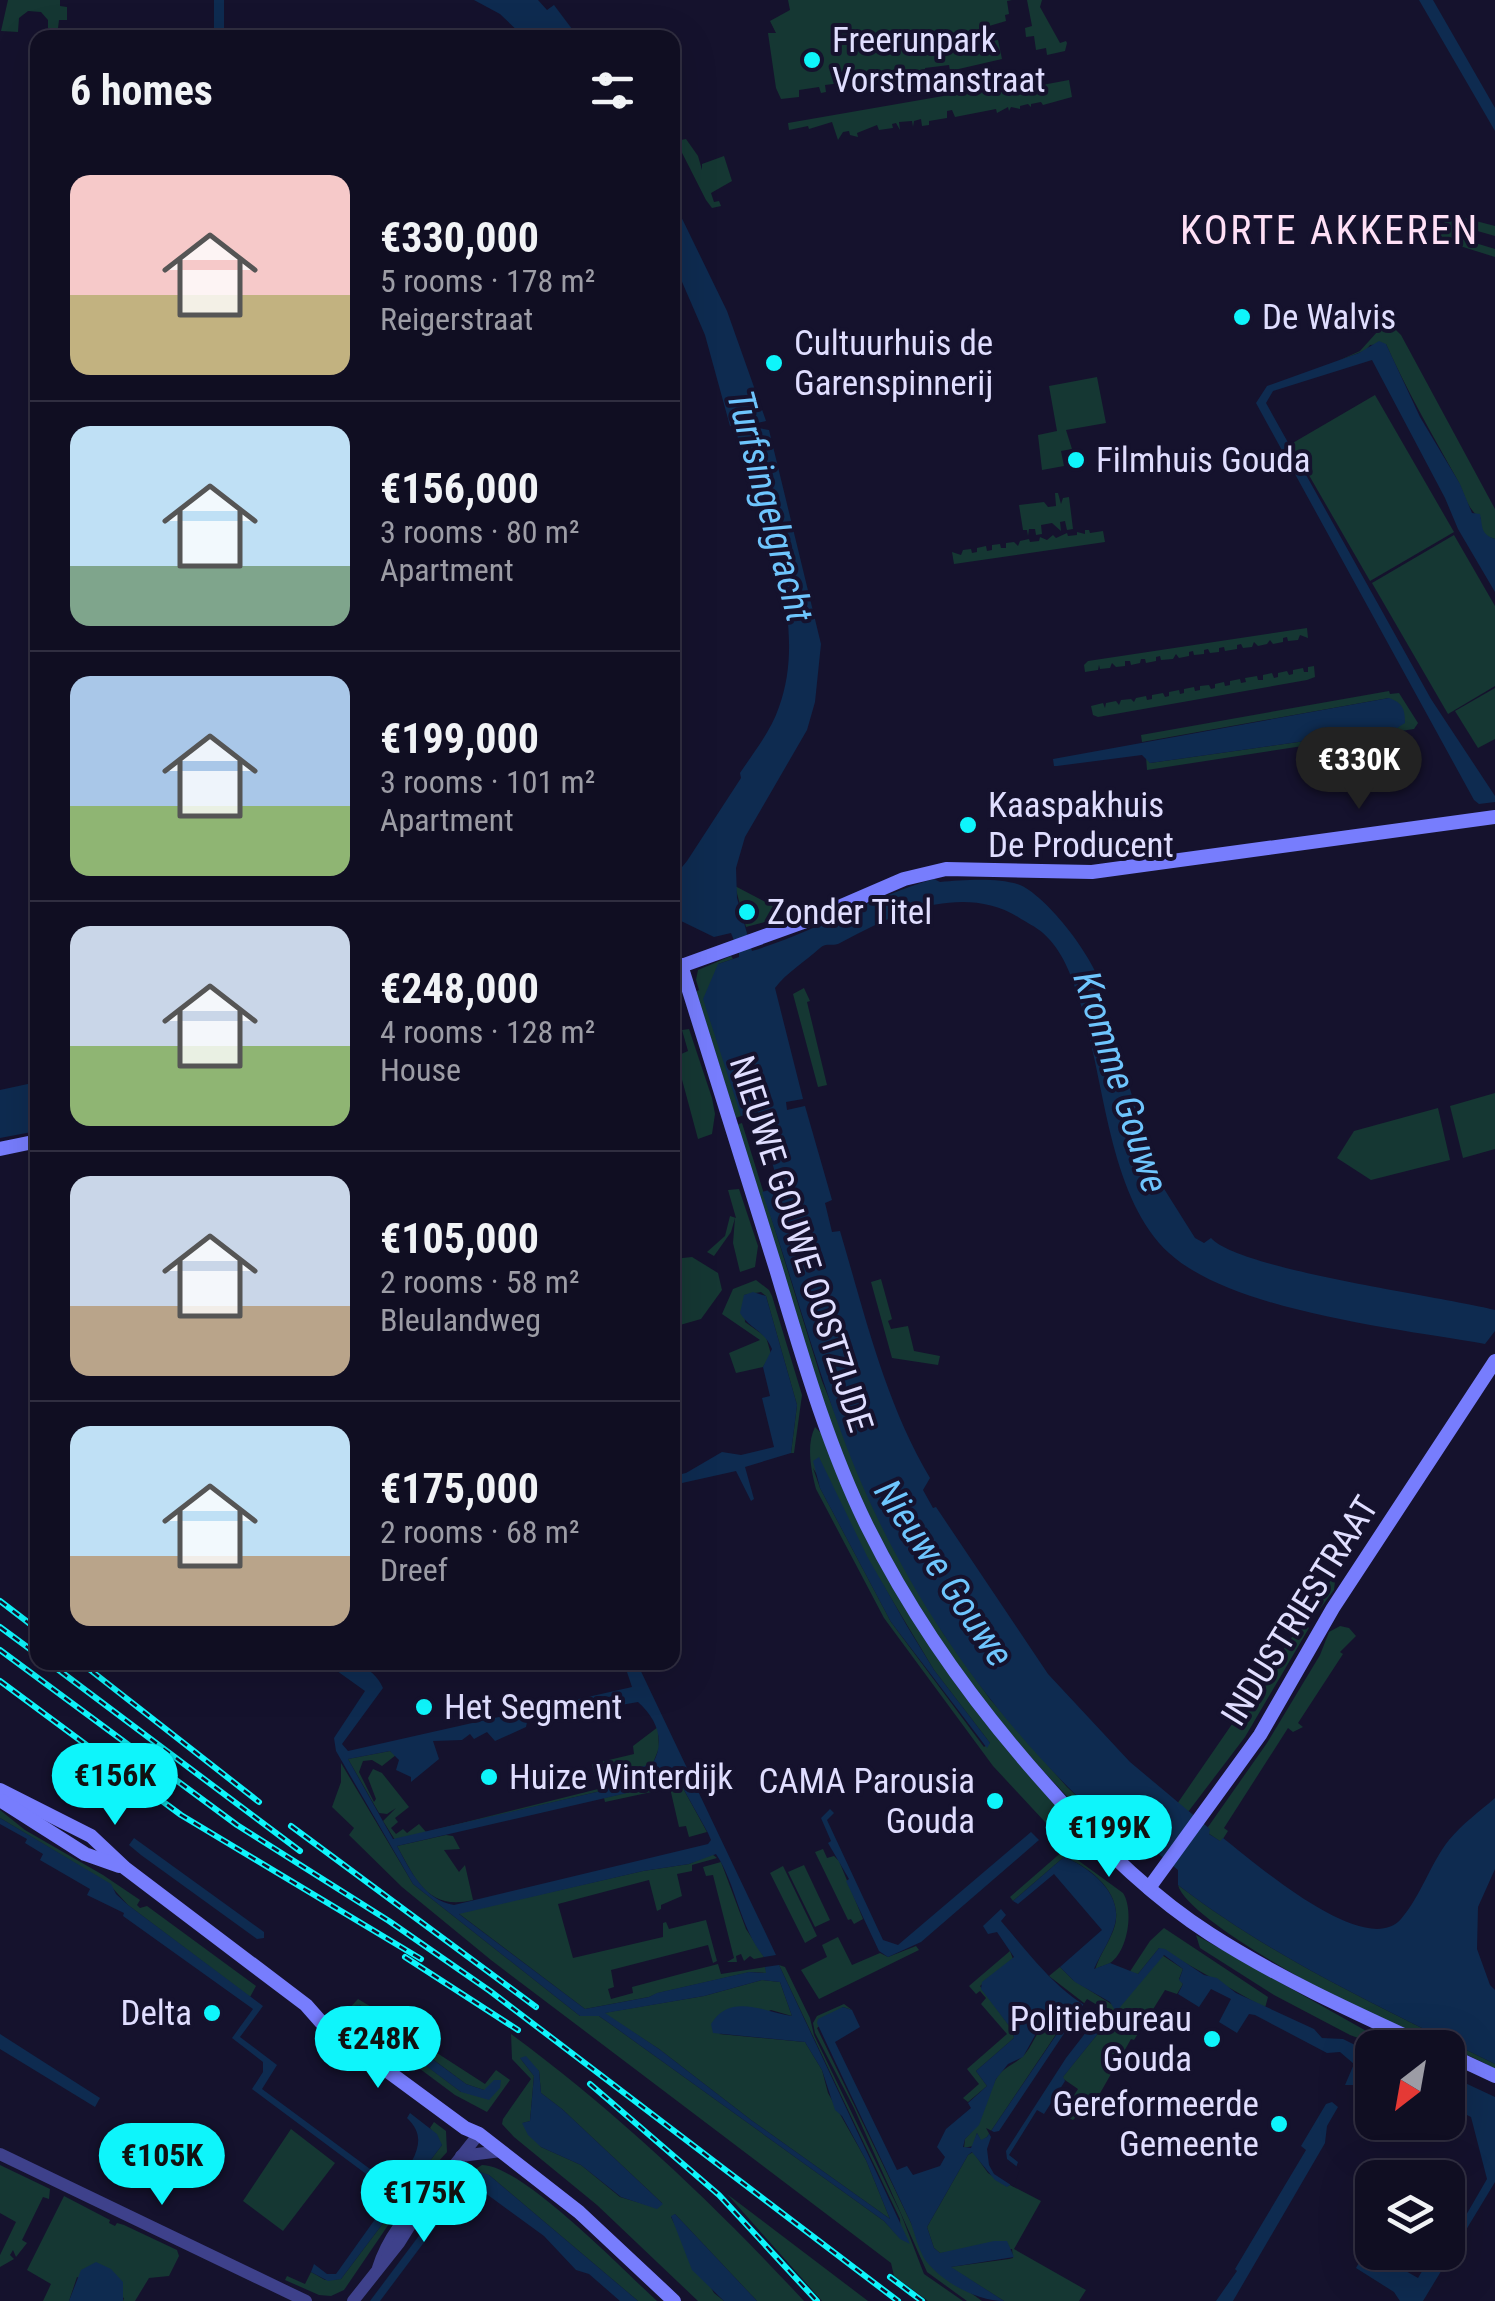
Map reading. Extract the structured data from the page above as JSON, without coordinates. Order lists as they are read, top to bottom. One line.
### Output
{"streets":{"main road":["NIEUWE GOUWE OOSTZIJDE","INDUSTRIESTRAAT"]},"crossings":[["NIEUWE GOUWE OOSTZIJDE","INDUSTRIESTRAAT"]],"districts":["KORTE AKKEREN"],"water":["Turfsingelgracht","Kromme Gouwe","Nieuwe Gouwe"],"places":["Freerunpark Vorstmanstraat","De Walvis","Cultuurhuis de Garenspinnerij","Filmhuis Gouda","Kaaspakhuis De Producent","Zonder Titel","Het Segment","Huize Winterdijk","CAMA Parousia Gouda","Delta","Politiebureau Gouda","Gereformeerde Gemeente"],"north":"bottom left","page":{"heading":"6 homes","list":[{"name":"€330,000","note":"5 rooms · 178 m² · Reigerstraat"},{"name":"€156,000","note":"3 rooms · 80 m² · Apartment"},{"name":"€199,000","note":"3 rooms · 101 m² · Apartment"},{"name":"€248,000","note":"4 rooms · 128 m² · House"},{"name":"€105,000","note":"2 rooms · 58 m² · Bleulandweg"},{"name":"€175,000","note":"2 rooms · 68 m² · Dreef"}],"price":["€330K","€156K","€199K","€248K","€105K","€175K"]}}
